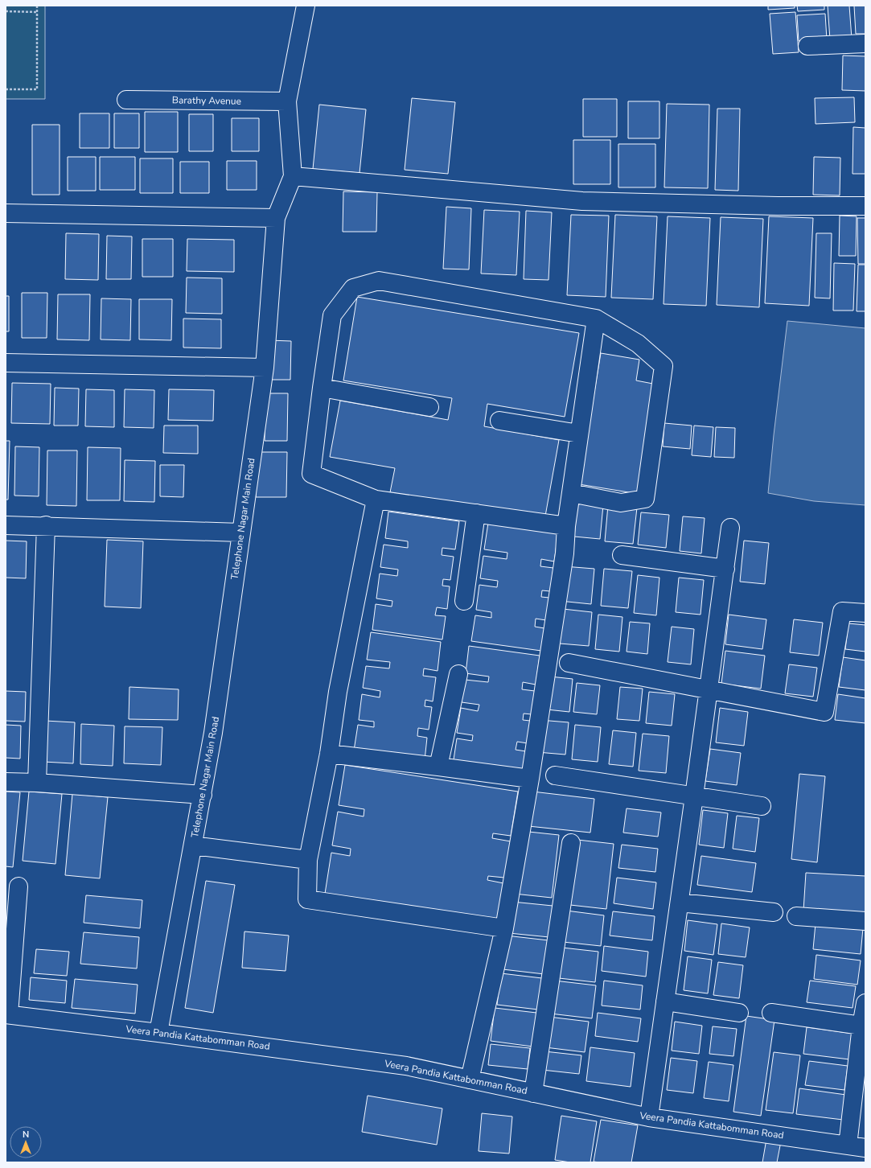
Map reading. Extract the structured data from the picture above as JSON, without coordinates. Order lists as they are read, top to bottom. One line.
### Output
{"streets":{"street":["Barathy Avenue","Telephone Nagar Main Road","Veera Pandia Kattabomman Road"]},"crossings":[["Barathy Avenue","Telephone Nagar Main Road"],["Telephone Nagar Main Road","Veera Pandia Kattabomman Road"]],"north":"top"}
